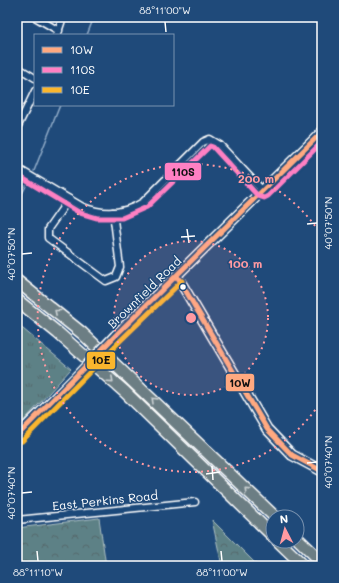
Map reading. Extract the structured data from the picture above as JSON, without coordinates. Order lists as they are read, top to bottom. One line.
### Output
{"streets":{"street":["Brownfield Road","East Perkins Road"]},"lines":["transit line 10W","transit line 110S","transit line 10E"],"legend":["10W","110S","10E"],"north":"top","coordinates":["88°11'00\"W","40°07'50\"N","40°07'40\"N","88°11'10\"W"],"rings":["200 m","100 m"]}
